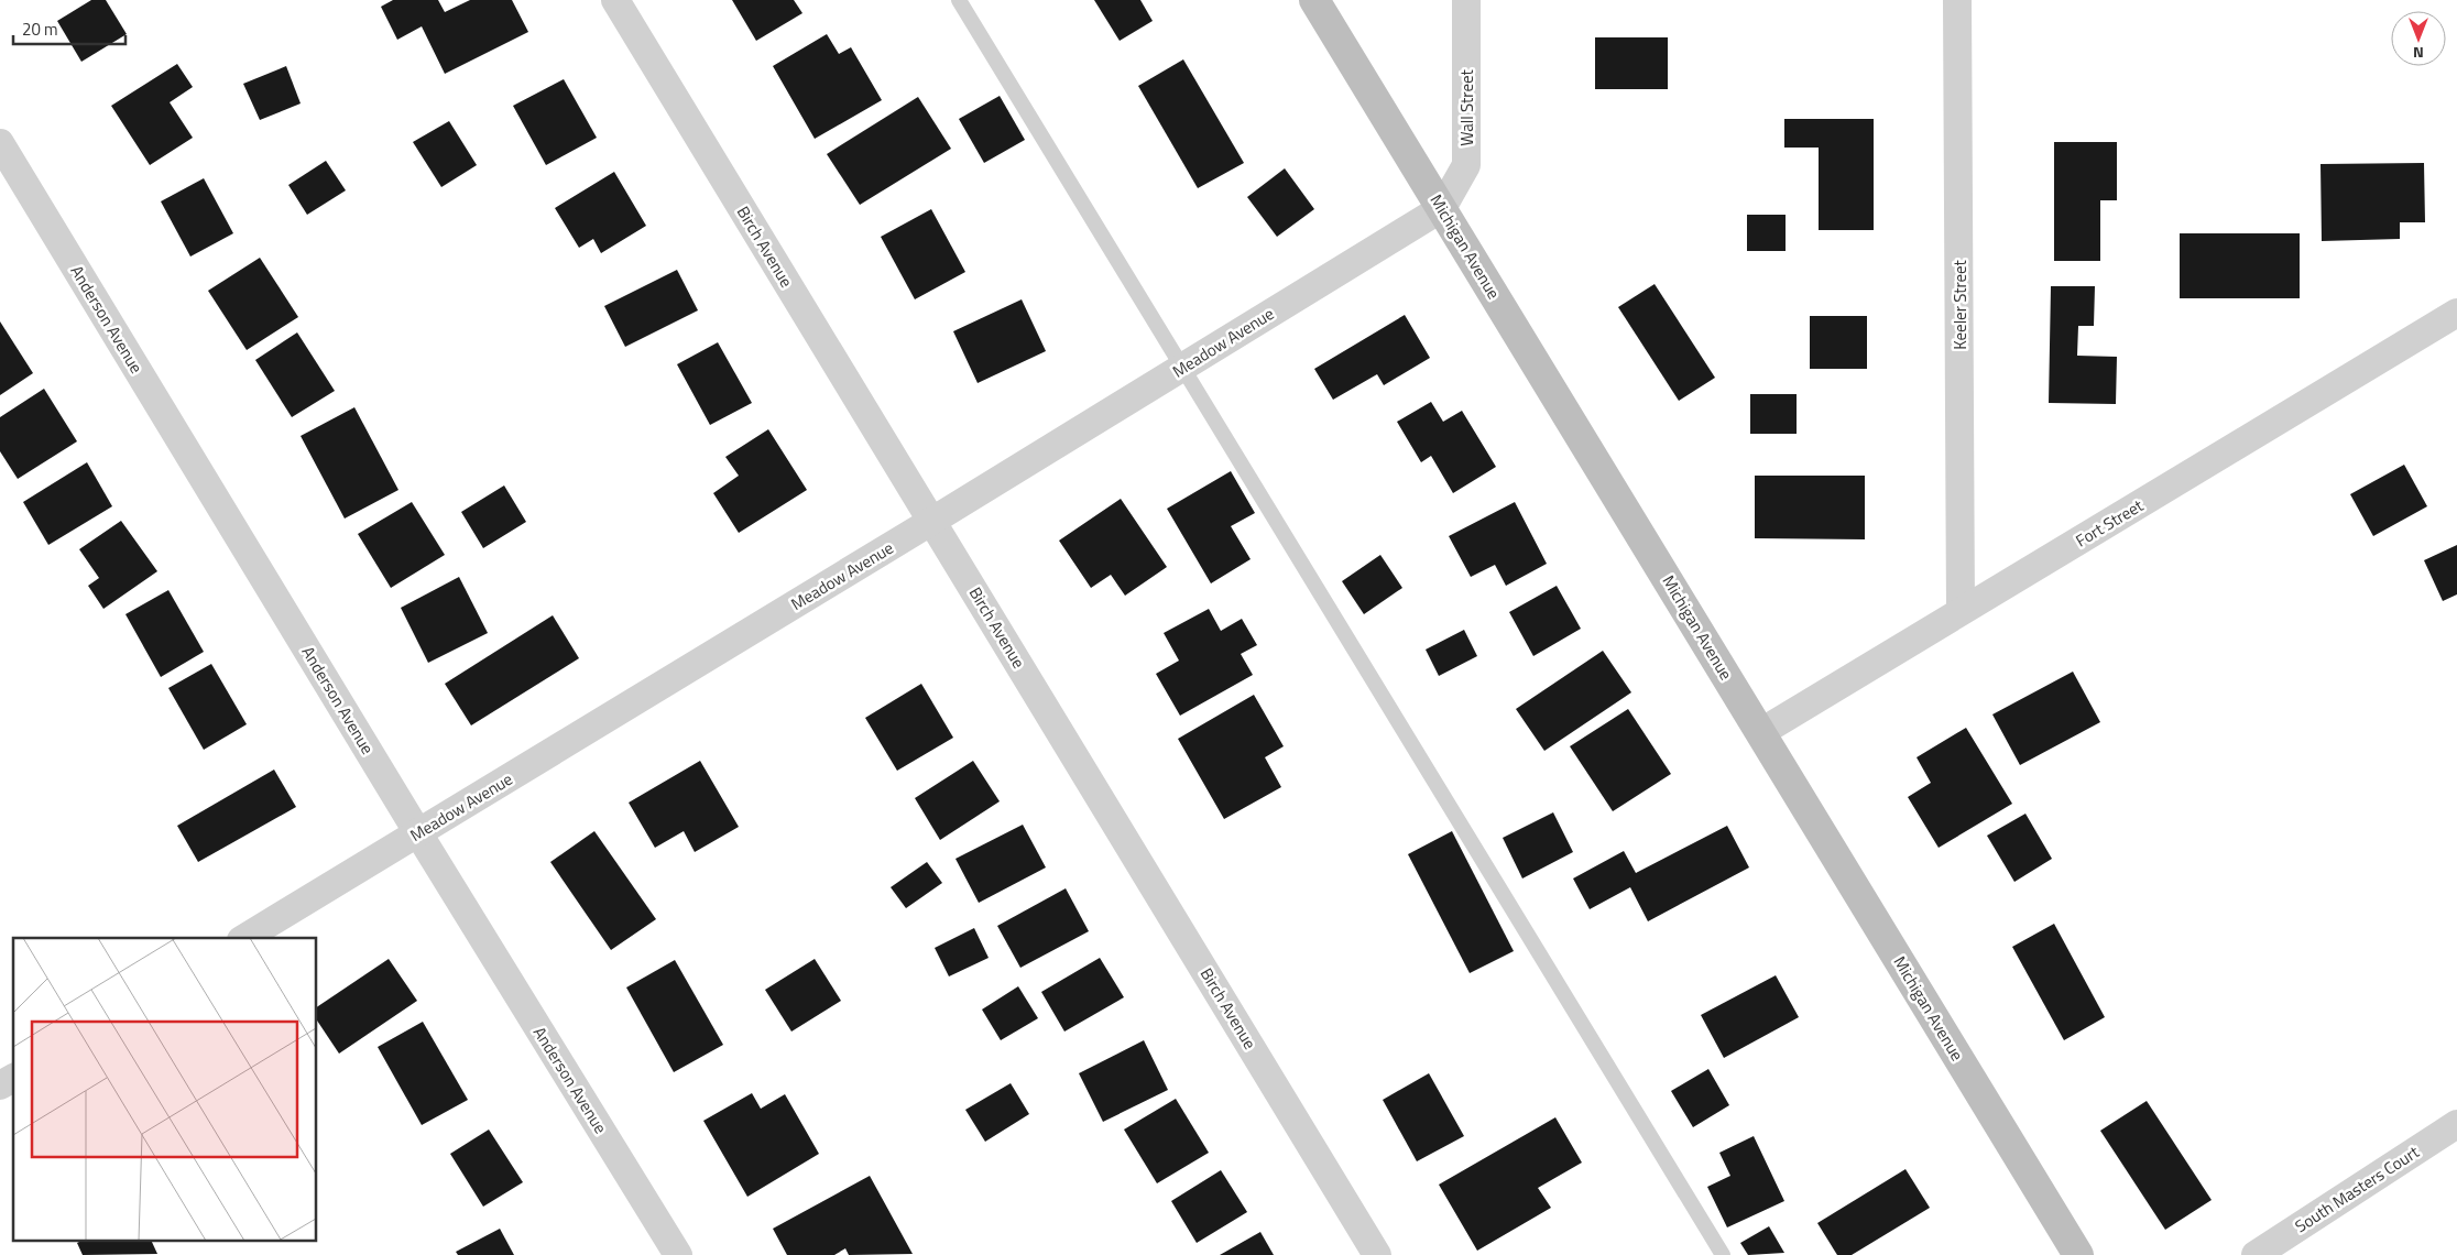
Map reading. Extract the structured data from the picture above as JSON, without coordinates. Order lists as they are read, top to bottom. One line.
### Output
{"streets":{"street":["Wall Street","Birch Avenue","Michigan Avenue","Keeler Street","Anderson Avenue","Meadow Avenue","Fort Street","South Masters Court"]},"crossings":[["Wall Street","Michigan Avenue"],["Wall Street","Meadow Avenue"],["Birch Avenue","Meadow Avenue"],["Michigan Avenue","Meadow Avenue"],["Michigan Avenue","Fort Street"],["Keeler Street","Fort Street"],["Anderson Avenue","Meadow Avenue"]],"scale_bar":"20 m","north":"bottom"}
